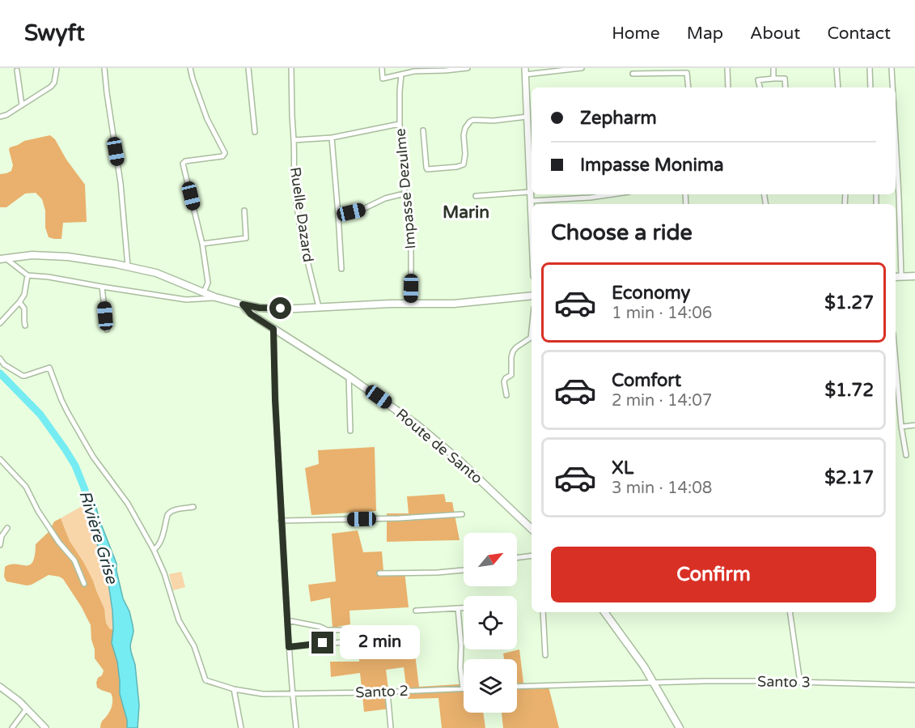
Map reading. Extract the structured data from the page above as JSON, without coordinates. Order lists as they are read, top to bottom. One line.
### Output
{"streets":{"main road":["Route de Santo"],"street":["Impasse Dezulme","Ruelle Dazard","Santo 3","Santo 2"]},"districts":["Marin"],"water":["Rivière Grise"],"north":"top right","page":{"header":"Swyft","nav":["Home","Map","About","Contact"],"banner":["Zepharm","Impasse Monima"],"heading":"Choose a ride","list":[{"name":"Economy","note":"1 min · 14:06","value":"$1.27"},{"name":"Comfort","note":"2 min · 14:07","value":"$1.72"},{"name":"XL","note":"3 min · 14:08","value":"$2.17"}],"buttons":"Confirm","bubble":"2 min"}}
